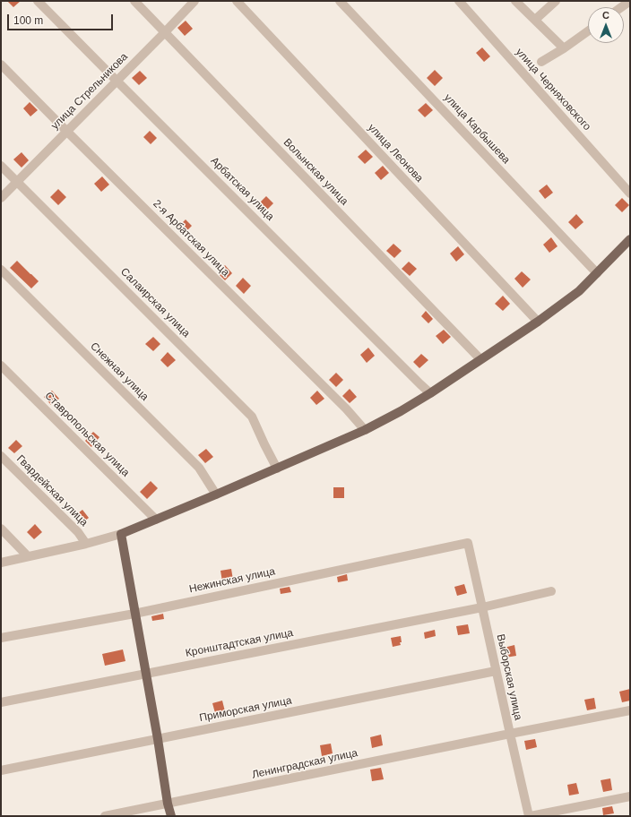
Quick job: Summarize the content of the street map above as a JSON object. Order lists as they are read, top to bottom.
{
  "streets": {
    "street": [
      "улица Черняховского",
      "улица Стрельникова",
      "улица Карбышева",
      "улица Леонова",
      "Волынская улица",
      "Арбатская улица",
      "2-я Арбатская улица",
      "Салаирская улица",
      "Снежная улица",
      "Ставропольская улица",
      "Гвардейская улица",
      "Нежинская улица",
      "Кронштадтская улица",
      "Выборская улица",
      "Приморская улица",
      "Ленинградская улица"
    ]
  },
  "crossings": [
    ["улица Стрельникова", "Волынская улица"],
    ["улица Стрельникова", "Арбатская улица"],
    ["улица Стрельникова", "2-я Арбатская улица"],
    ["улица Стрельникова", "Салаирская улица"],
    ["Нежинская улица", "Выборская улица"],
    ["Кронштадтская улица", "Выборская улица"],
    ["Выборская улица", "Приморская улица"],
    ["Выборская улица", "Ленинградская улица"]
  ],
  "scale_bar": "100 m",
  "north": "top"
}
